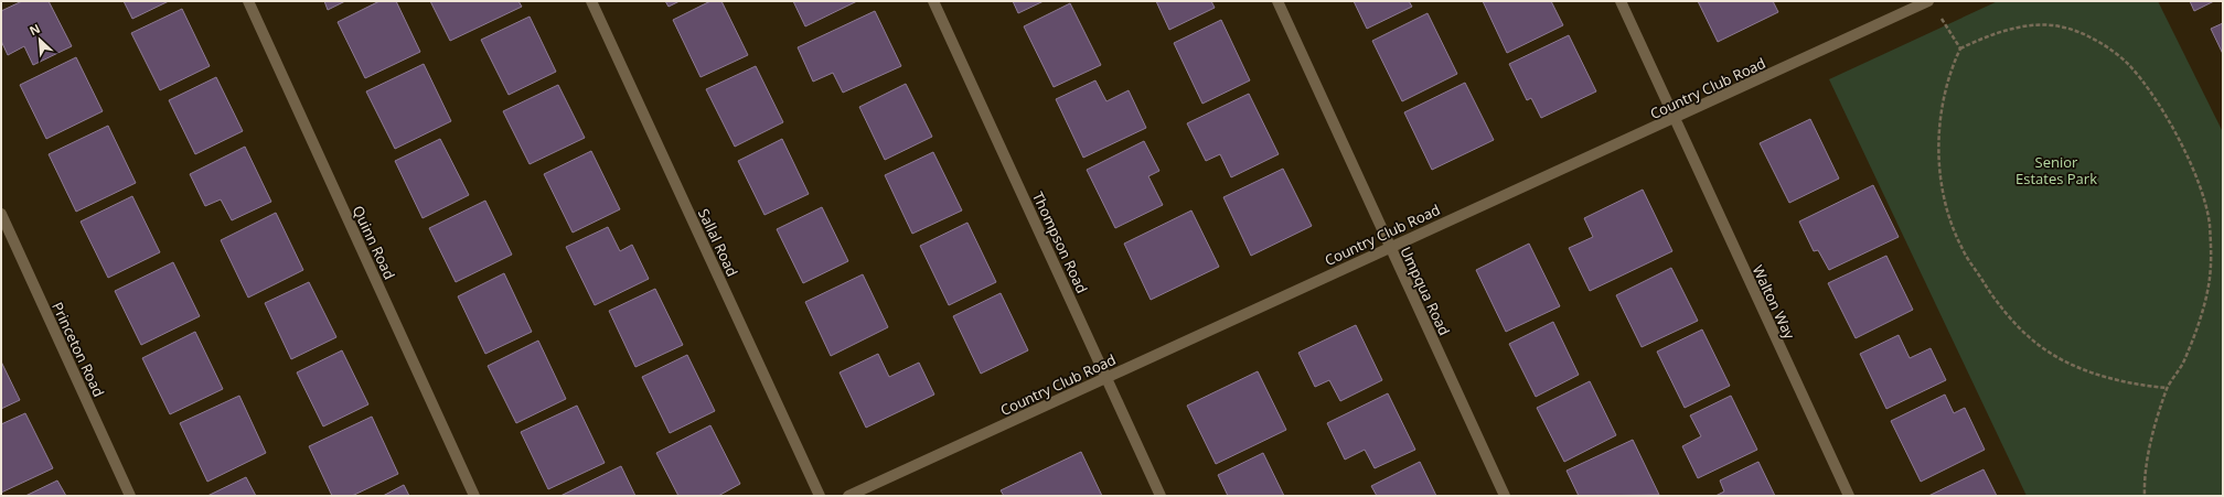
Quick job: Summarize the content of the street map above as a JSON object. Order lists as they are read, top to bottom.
{
  "streets": {
    "street": [
      "Country Club Road",
      "Quinn Road",
      "Sallal Road",
      "Thompson Road",
      "Umpqua Road",
      "Walton Way",
      "Princeton Road"
    ]
  },
  "crossings": [
    ["Country Club Road", "Thompson Road"],
    ["Country Club Road", "Umpqua Road"],
    ["Country Club Road", "Walton Way"]
  ],
  "parks": ["Senior Estates Park"],
  "north": "top left"
}
